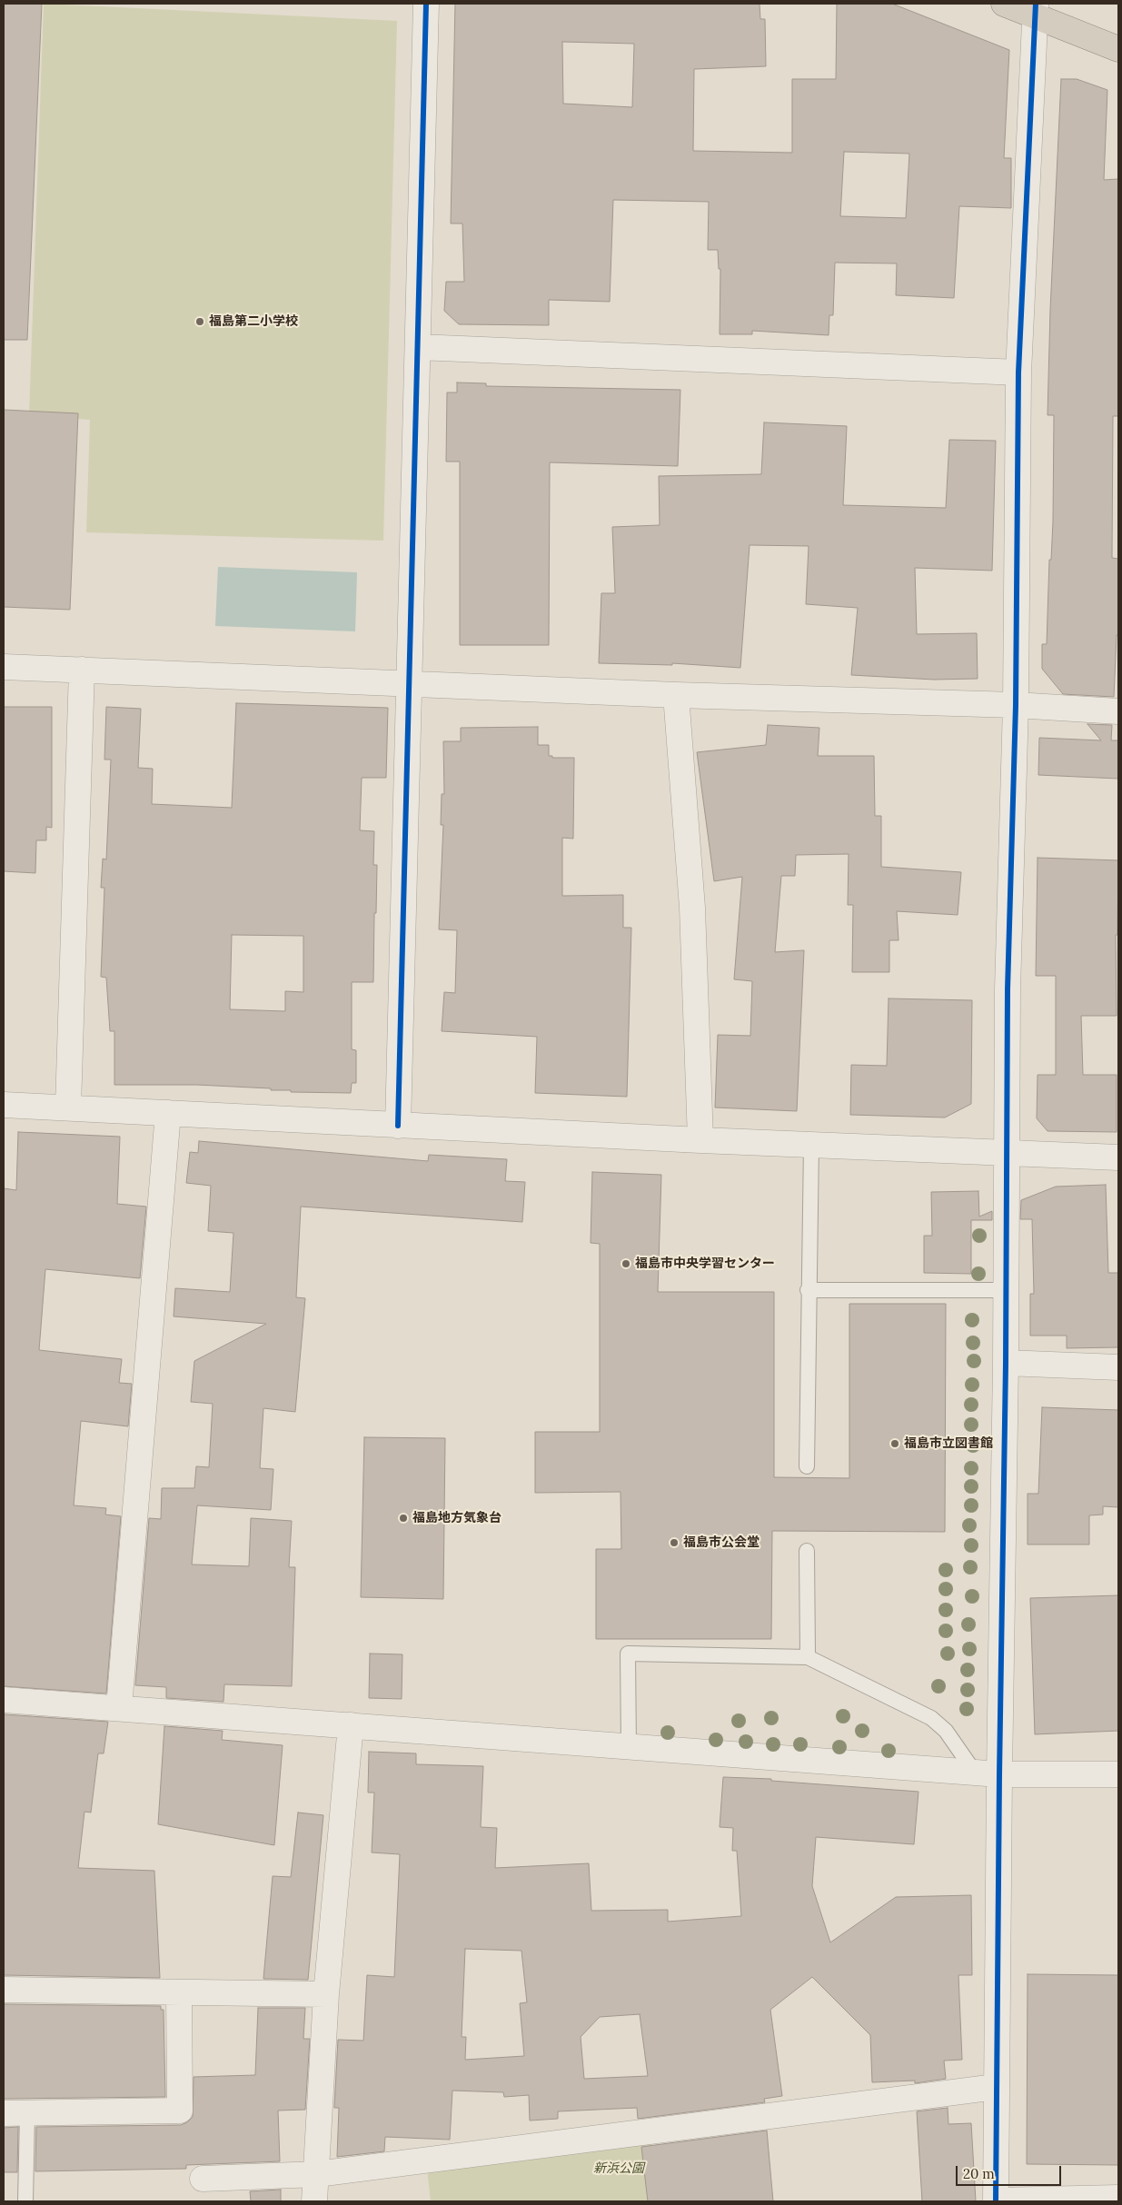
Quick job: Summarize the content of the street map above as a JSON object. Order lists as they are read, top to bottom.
{
  "parks": ["新浜公園"],
  "places": [
    "福島第二小学校",
    "福島市中央学習センター",
    "福島市立図書館",
    "福島地方気象台",
    "福島市公会堂"
  ],
  "scale_bar": "20 m"
}
